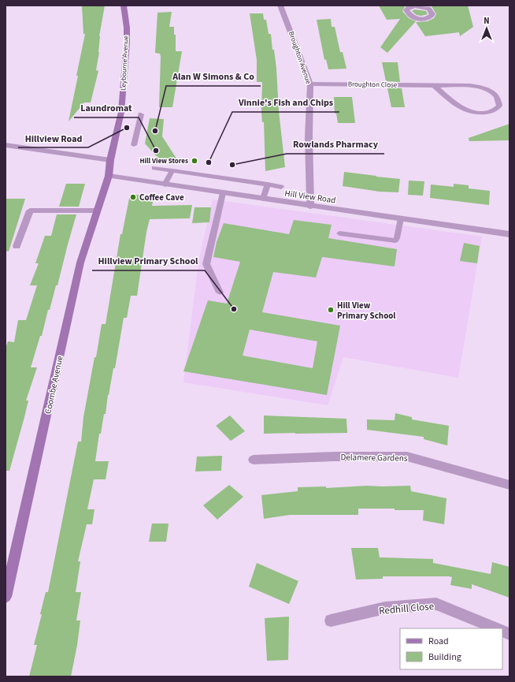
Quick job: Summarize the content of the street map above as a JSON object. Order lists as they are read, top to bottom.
{
  "streets": {
    "street": [
      "Broughton Avenue",
      "Leybourne Avenue",
      "Broughton Close",
      "Hill View Road",
      "Coombe Avenue",
      "Delamere Gardens",
      "Redhill Close"
    ]
  },
  "crossings": [
    ["Broughton Avenue", "Broughton Close"],
    ["Broughton Avenue", "Hill View Road"],
    ["Leybourne Avenue", "Hill View Road"],
    ["Leybourne Avenue", "Coombe Avenue"],
    ["Hill View Road", "Coombe Avenue"]
  ],
  "places": [
    "Hillview Road",
    "Alan W Simons & Co",
    "Laundromat",
    "Hill View Stores",
    "Vinnie's Fish and Chips",
    "Rowlands Pharmacy",
    "Coffee Cave",
    "Hillview Primary School",
    "Hill View Primary School"
  ],
  "legend": ["Road", "Building"],
  "north": "top"
}
